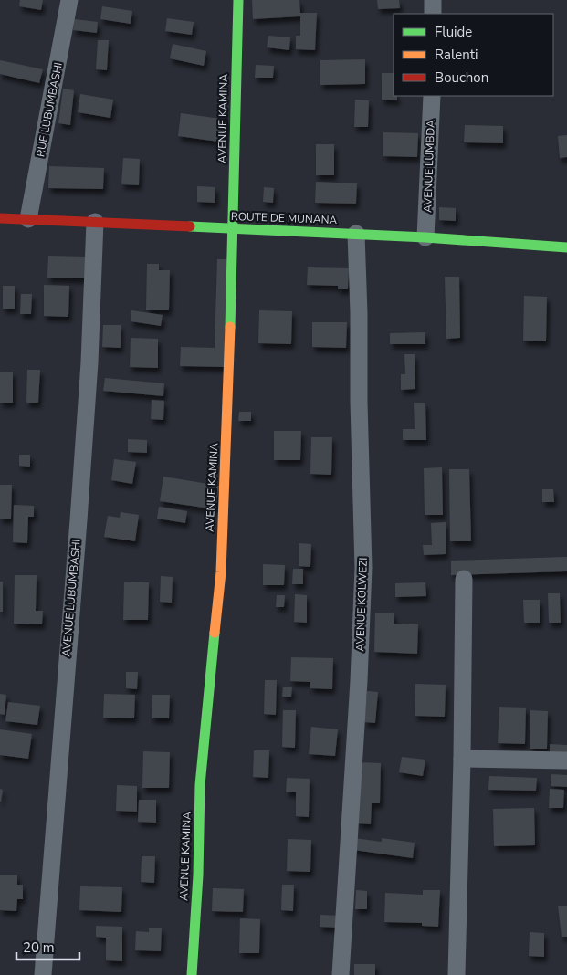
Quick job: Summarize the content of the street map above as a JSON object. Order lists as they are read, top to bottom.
{
  "streets": {
    "street": [
      "RUE LUBUMBASHI",
      "AVENUE KAMINA",
      "AVENUE LUMBDA",
      "ROUTE DE MUNANA",
      "AVENUE LUBUMBASHI",
      "AVENUE KOLWEZI"
    ]
  },
  "crossings": [
    ["RUE LUBUMBASHI", "ROUTE DE MUNANA"],
    ["AVENUE KAMINA", "ROUTE DE MUNANA"],
    ["AVENUE LUMBDA", "ROUTE DE MUNANA"],
    ["ROUTE DE MUNANA", "AVENUE LUBUMBASHI"],
    ["ROUTE DE MUNANA", "AVENUE KOLWEZI"]
  ],
  "legend": ["Fluide", "Ralenti", "Bouchon"],
  "scale_bar": "20 m"
}
